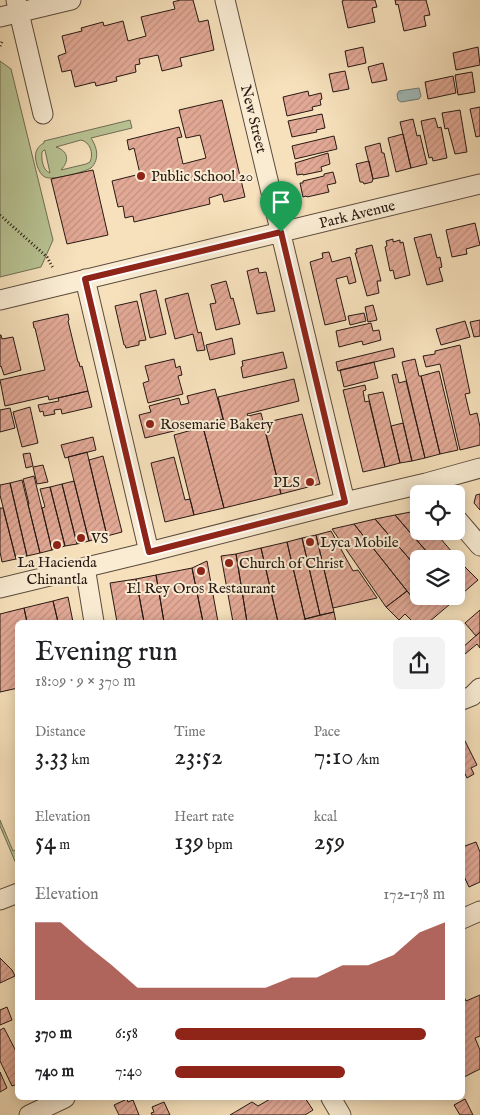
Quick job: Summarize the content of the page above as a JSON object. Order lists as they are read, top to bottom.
{
  "streets": {
    "street": ["New Street", "Park Avenue"]
  },
  "crossings": [
    ["New Street", "Park Avenue"]
  ],
  "places": [
    "Public School 20",
    "Rosemarie Bakery",
    "PLS",
    "VS",
    "Lyca Mobile",
    "La Hacienda Chinantla",
    "Church of Christ",
    "El Rey Oros Restaurant"
  ],
  "page": {
    "heading": ["Evening run", "18:09 · 9 × 370 m"],
    "stats": [
      ["Distance", "3.33 km"],
      ["Time", "23:52"],
      ["Pace", "7:10 /km"],
      ["Elevation", "54 m"],
      ["Heart rate", "139 bpm"],
      ["kcal", "259"]
    ],
    "chart": ["Elevation", "172–178 m"],
    "list": [
      {
        "name": "370 m",
        "note": "6:58"
      },
      {
        "name": "740 m",
        "note": "7:40"
      }
    ]
  }
}
